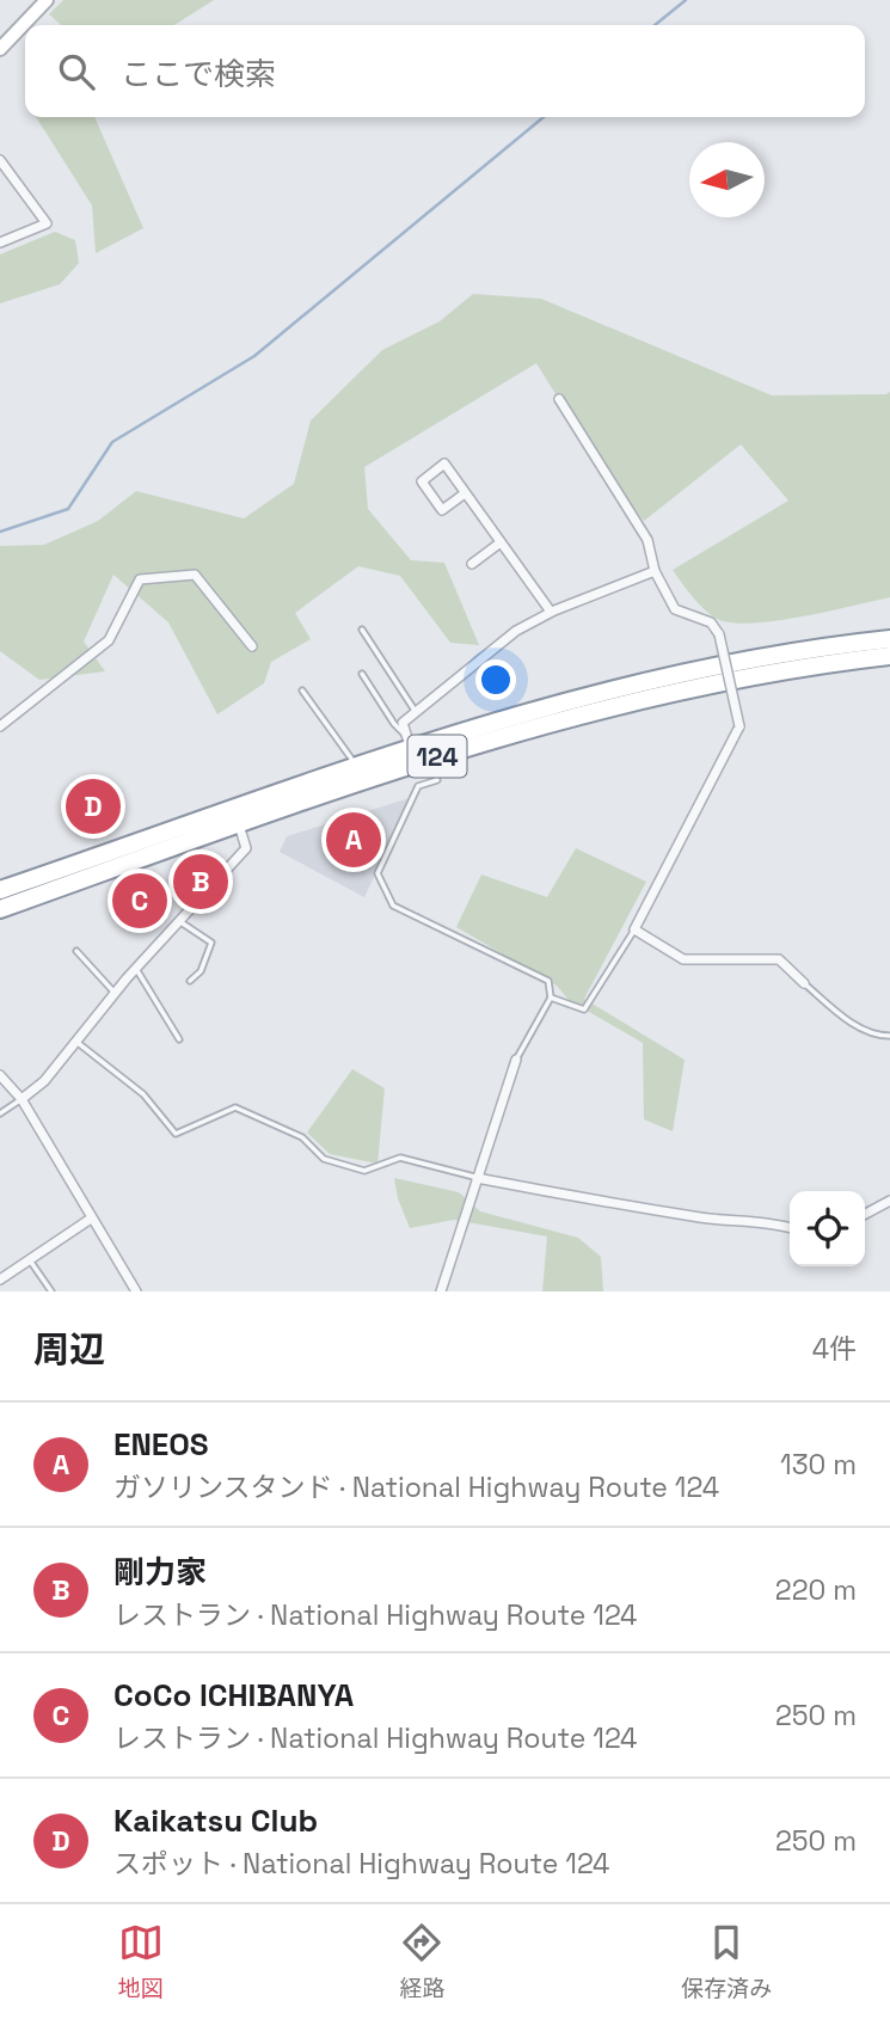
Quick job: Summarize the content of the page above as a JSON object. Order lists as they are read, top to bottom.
{
  "streets": {
    "highway": ["124"]
  },
  "north": "left",
  "page": {
    "search": "ここで検索",
    "pins": [
      "D",
      "A",
      "B",
      "C"
    ],
    "heading": ["周辺", "4件"],
    "list": [
      {
        "mark": "A",
        "name": "ENEOS",
        "note": "ガソリンスタンド · National Highway Route 124",
        "value": "130 m"
      },
      {
        "mark": "B",
        "name": "剛力家",
        "note": "レストラン · National Highway Route 124",
        "value": "220 m"
      },
      {
        "mark": "C",
        "name": "CoCo ICHIBANYA",
        "note": "レストラン · National Highway Route 124",
        "value": "250 m"
      },
      {
        "mark": "D",
        "name": "Kaikatsu Club",
        "note": "スポット · National Highway Route 124",
        "value": "250 m"
      }
    ],
    "nav": ["地図", "経路", "保存済み"]
  }
}
